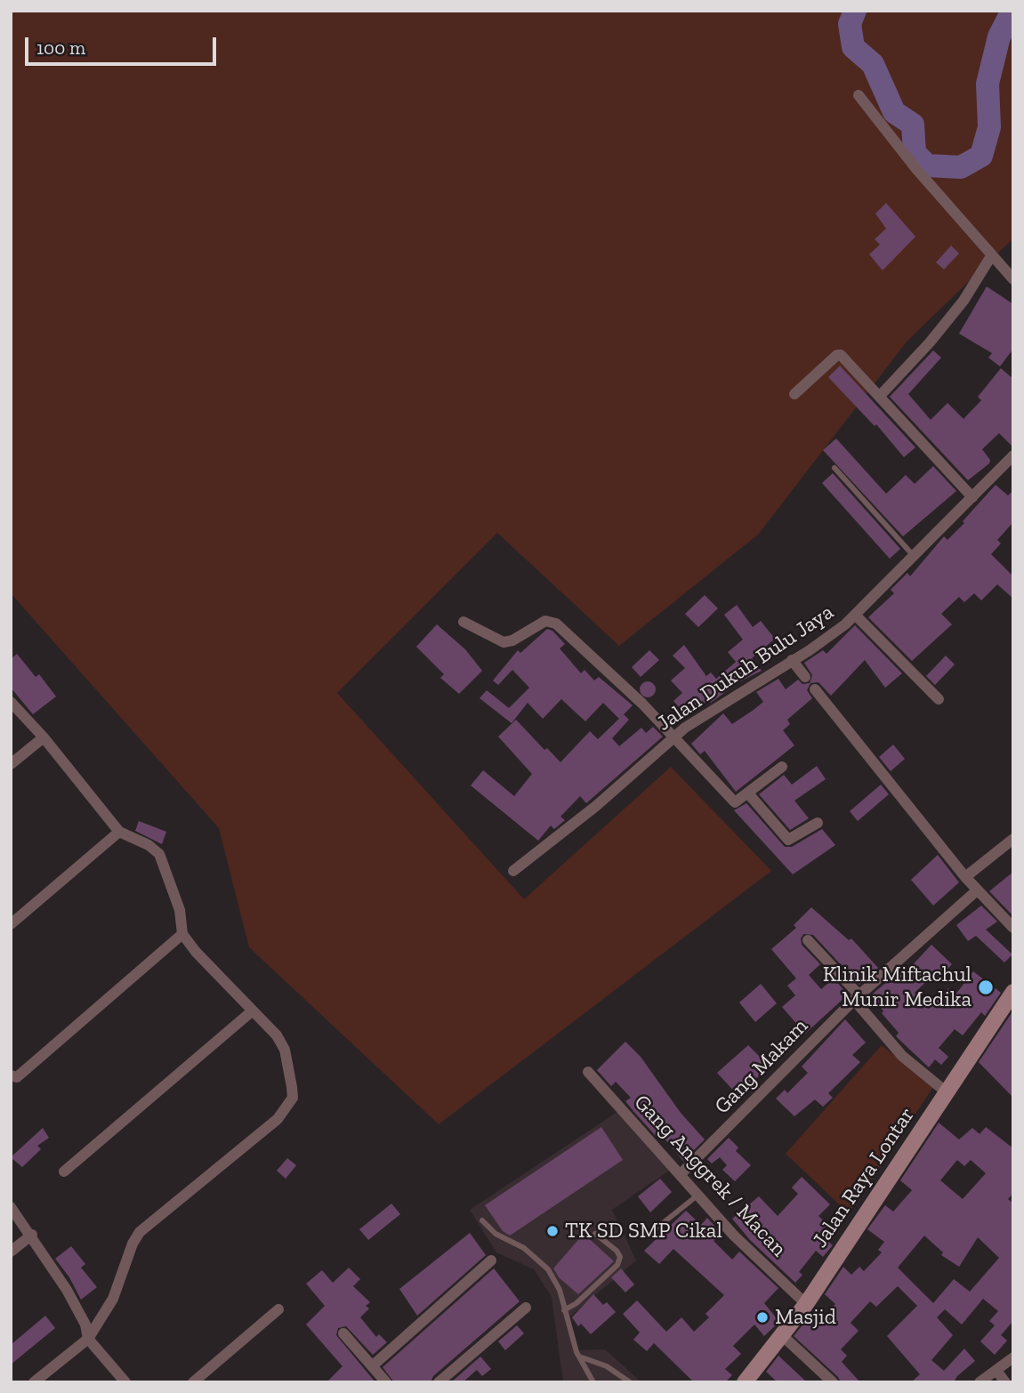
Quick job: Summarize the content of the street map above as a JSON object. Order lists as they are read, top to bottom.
{
  "streets": {
    "street": [
      "Jalan Dukuh Bulu Jaya",
      "Gang Makam",
      "Gang Anggrek / Macan",
      "Jalan Raya Lontar"
    ]
  },
  "crossings": [
    ["Gang Makam", "Gang Anggrek / Macan"],
    ["Gang Anggrek / Macan", "Jalan Raya Lontar"]
  ],
  "places": ["Klinik Miftachul Munir Medika", "TK SD SMP Cikal", "Masjid"],
  "scale_bar": "100 m"
}
